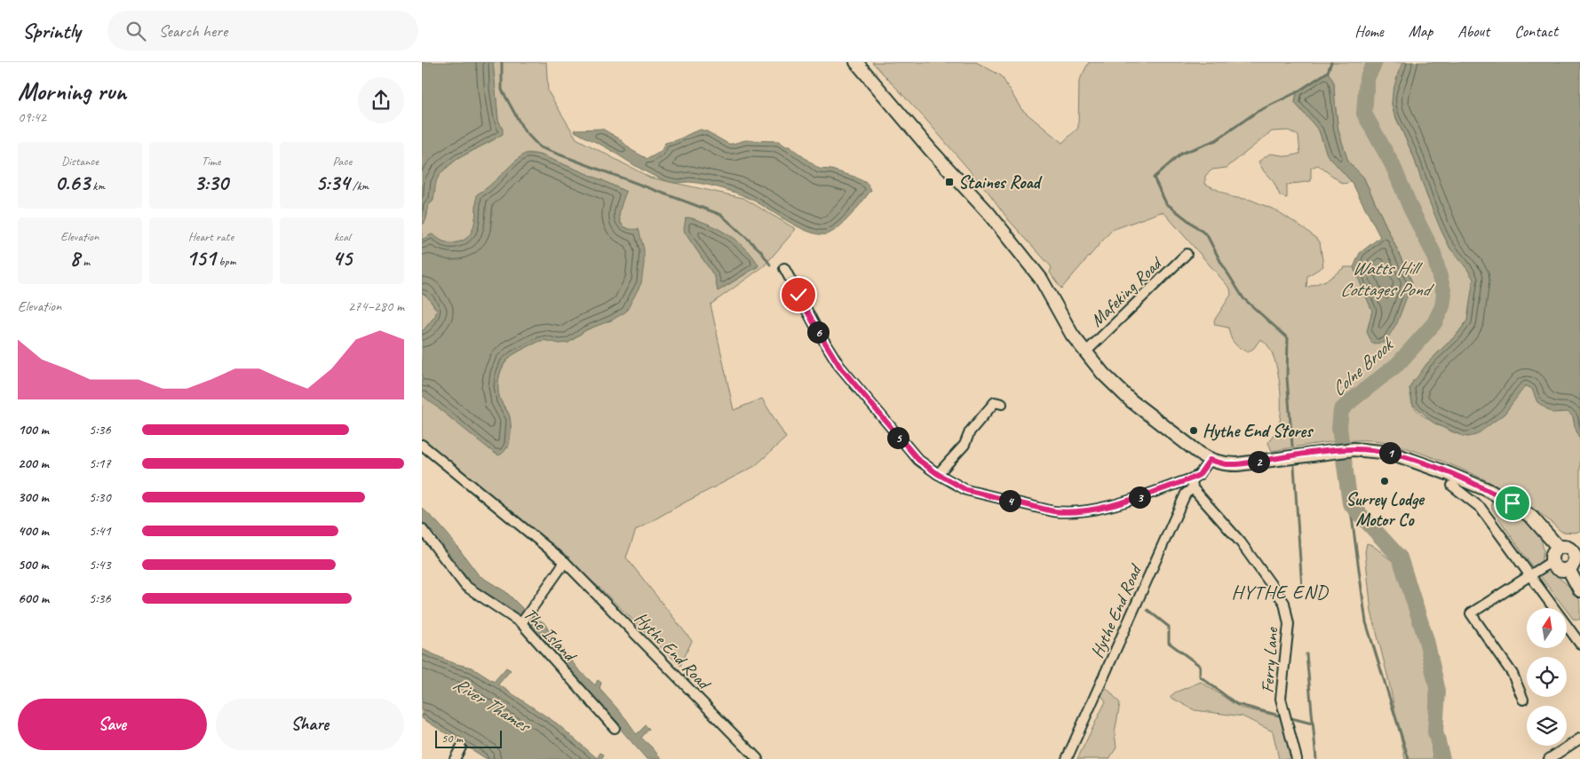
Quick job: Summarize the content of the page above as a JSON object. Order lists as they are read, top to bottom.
{
  "streets": {
    "street": [
      "Mafeking Road",
      "Hythe End Road",
      "The Island",
      "Ferry Lane"
    ]
  },
  "crossings": [
    ["Hythe End Road", "Ferry Lane"]
  ],
  "districts": ["HYTHE END"],
  "water": ["Watts Hill Cottages Pond", "Colne Brook", "River Thames"],
  "places": {
    "transit": ["Staines Road"],
    "other": ["Hythe End Stores", "Surrey Lodge Motor Co"]
  },
  "scale_bar": "50 m",
  "north": "top",
  "page": {
    "header": "Sprintly",
    "search": "Search here",
    "nav": [
      "Home",
      "Map",
      "About",
      "Contact"
    ],
    "heading": ["Morning run", "09:42"],
    "stats": [
      ["Distance", "0.63 km"],
      ["Time", "3:30"],
      ["Pace", "5:34 /km"],
      ["Elevation", "8 m"],
      ["Heart rate", "151 bpm"],
      ["kcal", "45"]
    ],
    "chart": ["Elevation", "274–280 m"],
    "pins": [
      "6",
      "5",
      "1",
      "2",
      "3",
      "4"
    ],
    "list": [
      {
        "name": "100 m",
        "note": "5:36"
      },
      {
        "name": "200 m",
        "note": "5:17"
      },
      {
        "name": "300 m",
        "note": "5:30"
      },
      {
        "name": "400 m",
        "note": "5:41"
      },
      {
        "name": "500 m",
        "note": "5:43"
      },
      {
        "name": "600 m",
        "note": "5:36"
      }
    ],
    "buttons": ["Save", "Share"],
    "scale": "50 m"
  }
}
